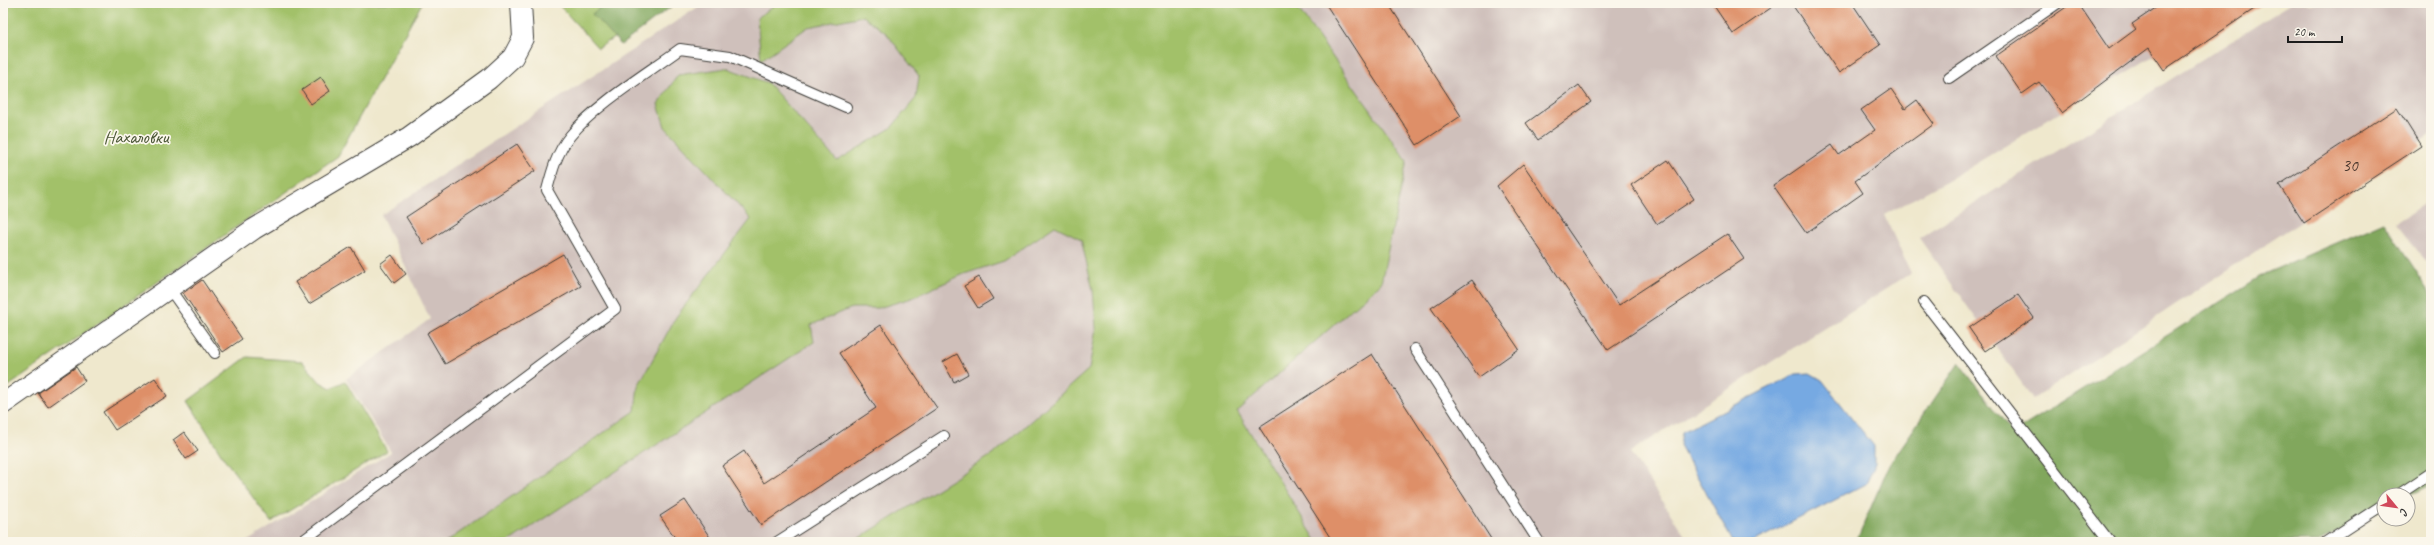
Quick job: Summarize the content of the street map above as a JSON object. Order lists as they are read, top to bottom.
{
  "parks": ["Нахаловки"],
  "house_numbers": ["30"],
  "scale_bar": "20 m",
  "north": "bottom right"
}
